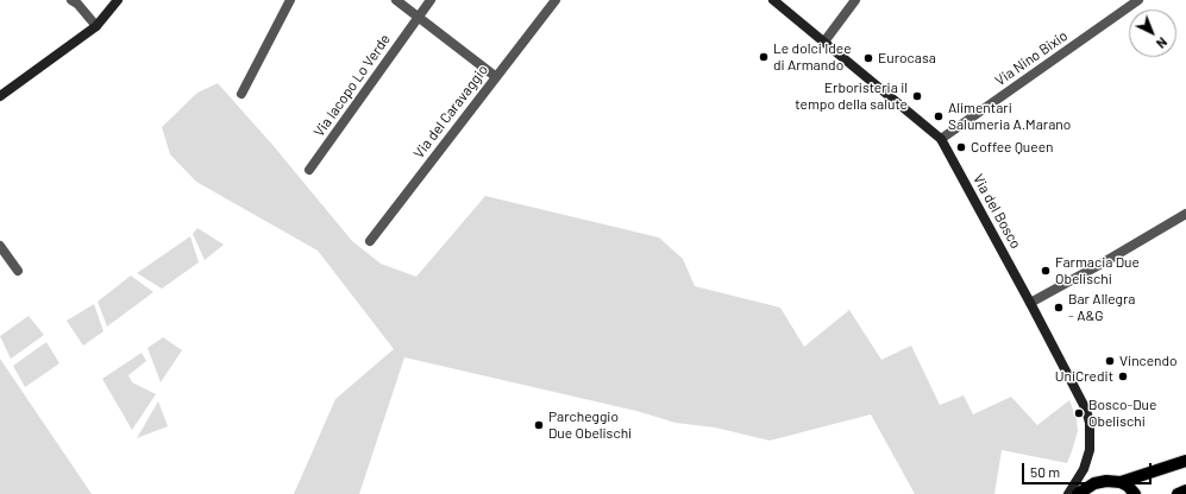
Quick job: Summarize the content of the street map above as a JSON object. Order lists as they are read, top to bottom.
{
  "streets": {
    "main road": ["Via del Bosco"],
    "street": ["Via Nino Bixio", "Via Iacopo Lo Verde", "Via del Caravaggio"]
  },
  "crossings": [
    ["Via Nino Bixio", "Via del Bosco"]
  ],
  "places": [
    "Le dolci Idee di Armando",
    "Eurocasa",
    "Erboristeria il tempo della salute",
    "Alimentari Salumeria A.Marano",
    "Coffee Queen",
    "Farmacia Due Obelischi",
    "Bar Allegra - A&G",
    "Vincendo",
    "UniCredit",
    "Bosco-Due Obelischi",
    "Parcheggio Due Obelischi"
  ],
  "scale_bar": "50 m",
  "north": "bottom right"
}
